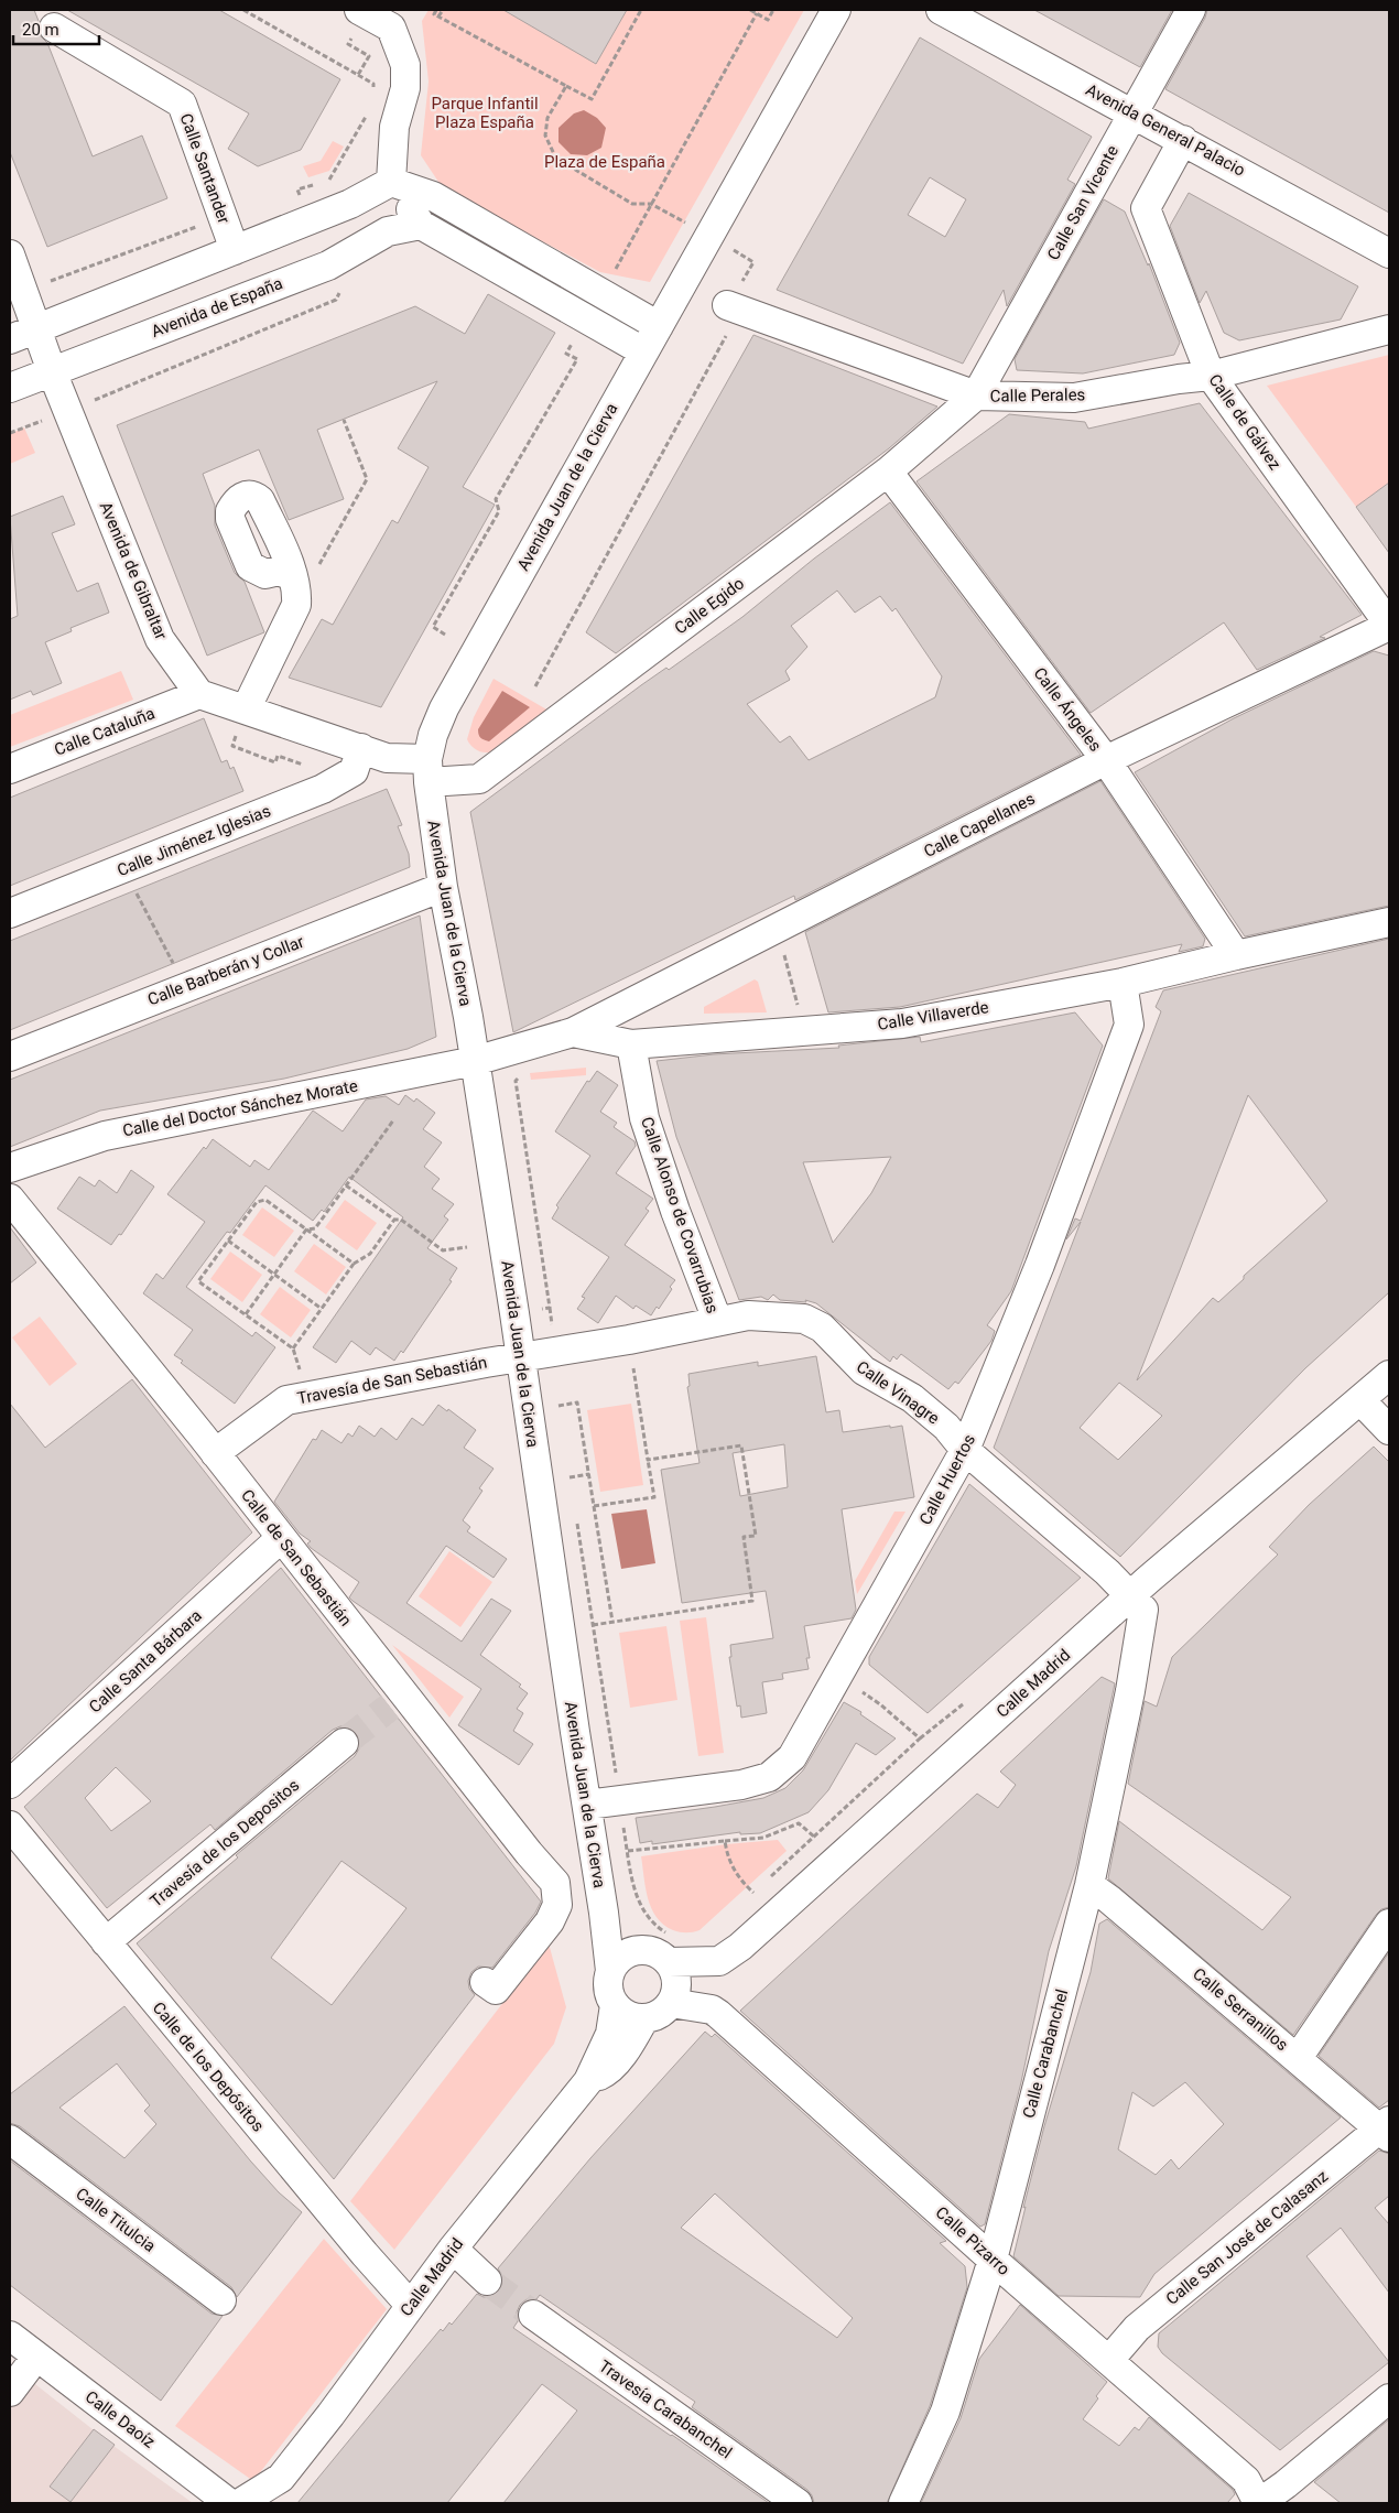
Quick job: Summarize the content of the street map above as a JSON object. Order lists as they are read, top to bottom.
{
  "streets": {
    "street": [
      "Avenida General Palacio",
      "Calle Santander",
      "Calle San Vicente",
      "Avenida de España",
      "Calle Perales",
      "Calle de Gálvez",
      "Avenida Juan de la Cierva",
      "Avenida de Gibraltar",
      "Calle Egido",
      "Calle Ángeles",
      "Calle Cataluña",
      "Calle Capellanes",
      "Calle Jiménez Iglesias",
      "Calle Barberán y Collar",
      "Calle Villaverde",
      "Calle del Doctor Sánchez Morate",
      "Calle Alonso de Covarrubias",
      "Travesía de San Sebastián",
      "Calle Vinagre",
      "Calle Huertos",
      "Calle de San Sebastián",
      "Calle Santa Bárbara",
      "Calle Madrid",
      "Travesía de los Depositos",
      "Calle Serranillos",
      "Calle Carabanchel",
      "Calle de los Depósitos",
      "Calle Titulcia",
      "Calle San José de Calasanz",
      "Calle Pizarro",
      "Travesía Carabanchel",
      "Calle Daoíz"
    ]
  },
  "crossings": [
    ["Avenida General Palacio", "Calle San Vicente"],
    ["Avenida General Palacio", "Calle de Gálvez"],
    ["Calle San Vicente", "Calle Perales"],
    ["Calle San Vicente", "Calle Egido"],
    ["Avenida de España", "Avenida de Gibraltar"],
    ["Calle Perales", "Calle de Gálvez"],
    ["Calle Perales", "Calle Egido"],
    ["Calle de Gálvez", "Calle Capellanes"],
    ["Avenida Juan de la Cierva", "Calle Egido"],
    ["Avenida Juan de la Cierva", "Calle Barberán y Collar"],
    ["Avenida Juan de la Cierva", "Calle Villaverde"],
    ["Avenida Juan de la Cierva", "Calle del Doctor Sánchez Morate"],
    ["Avenida Juan de la Cierva", "Travesía de San Sebastián"],
    ["Avenida Juan de la Cierva", "Calle Vinagre"],
    ["Avenida Juan de la Cierva", "Calle Huertos"],
    ["Avenida Juan de la Cierva", "Calle Madrid"],
    ["Avenida Juan de la Cierva", "Calle Pizarro"],
    ["Avenida de Gibraltar", "Calle Cataluña"],
    ["Calle Egido", "Calle Ángeles"],
    ["Calle Ángeles", "Calle Capellanes"],
    ["Calle Ángeles", "Calle Villaverde"],
    ["Calle Capellanes", "Calle Villaverde"],
    ["Calle Villaverde", "Calle del Doctor Sánchez Morate"],
    ["Calle Villaverde", "Calle Alonso de Covarrubias"],
    ["Calle Villaverde", "Calle Huertos"],
    ["Calle Alonso de Covarrubias", "Calle Vinagre"],
    ["Travesía de San Sebastián", "Calle Vinagre"],
    ["Travesía de San Sebastián", "Calle de San Sebastián"],
    ["Calle Vinagre", "Calle Huertos"],
    ["Calle Vinagre", "Calle Madrid"],
    ["Calle Vinagre", "Calle Carabanchel"],
    ["Calle de San Sebastián", "Calle Santa Bárbara"],
    ["Calle Madrid", "Calle Carabanchel"],
    ["Calle Madrid", "Calle de los Depósitos"],
    ["Calle Madrid", "Calle Pizarro"],
    ["Travesía de los Depositos", "Calle de los Depósitos"],
    ["Calle Serranillos", "Calle Carabanchel"],
    ["Calle Serranillos", "Calle San José de Calasanz"],
    ["Calle Carabanchel", "Calle Pizarro"],
    ["Calle San José de Calasanz", "Calle Pizarro"]
  ],
  "parks": ["Parque Infantil Plaza España", "Plaza de España"],
  "scale_bar": "20 m"
}
